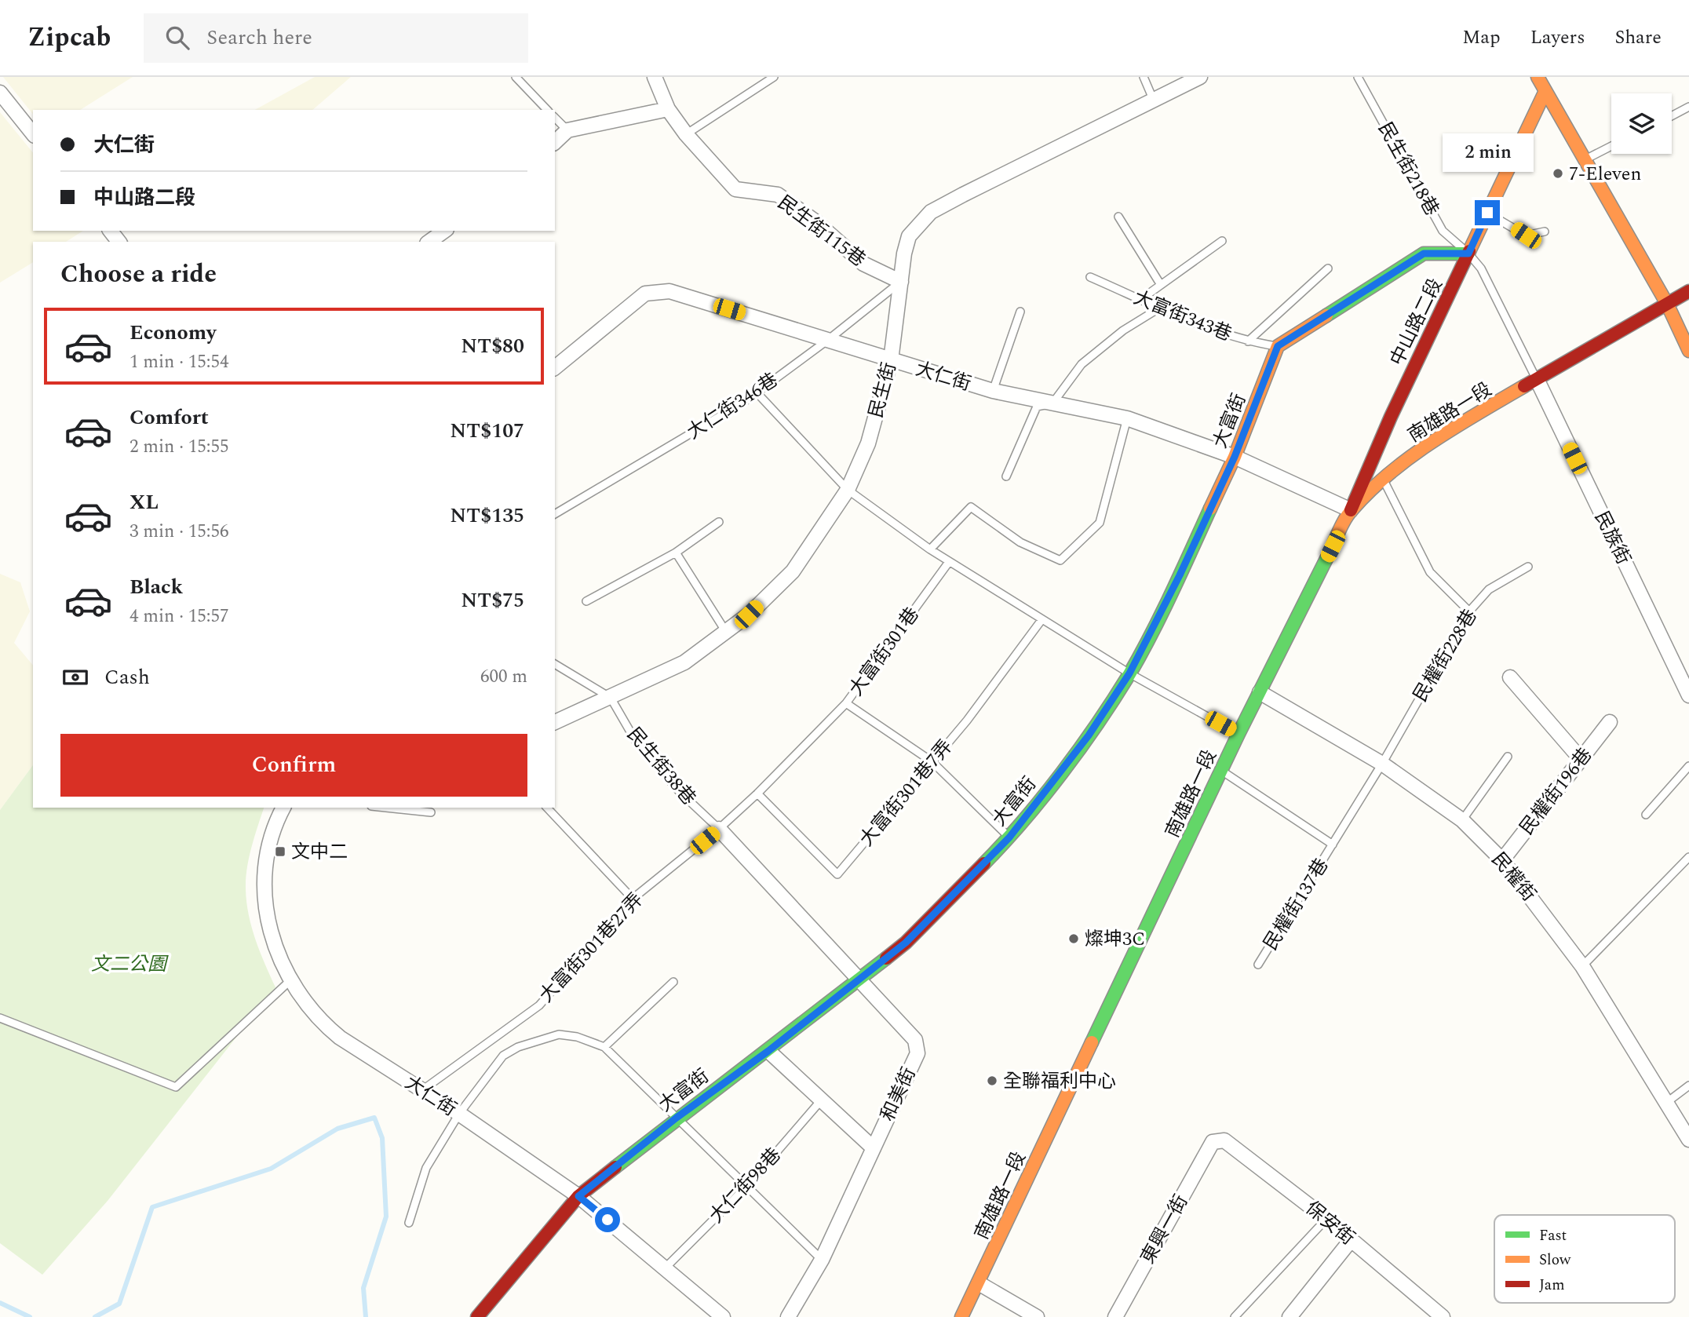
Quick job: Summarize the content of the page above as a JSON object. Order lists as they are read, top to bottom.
{
  "streets": {
    "street": [
      "民生街115巷",
      "中山路二段",
      "大仁街",
      "民生街",
      "南雄路一段",
      "大富街",
      "民族街",
      "民權街196巷",
      "民權街",
      "和美街",
      "保安街",
      "東興一街"
    ],
    "lane": [
      "民生街218巷",
      "大富街343巷",
      "大仁街346巷",
      "大富街301巷",
      "民權街228巷",
      "民生街38巷",
      "大富街301巷7弄",
      "民權街137巷",
      "大富街301巷27弄",
      "大仁街98巷"
    ]
  },
  "crossings": [
    ["民生街218巷", "中山路二段"],
    ["民生街218巷", "南雄路一段"],
    ["民生街218巷", "民族街"],
    ["民生街115巷", "民生街"],
    ["民生街115巷", "大仁街346巷"],
    ["大富街343巷", "大富街"],
    ["中山路二段", "大仁街"],
    ["中山路二段", "南雄路一段"],
    ["大仁街", "民生街"],
    ["大仁街", "大仁街346巷"],
    ["大仁街", "南雄路一段"],
    ["大仁街", "大富街"],
    ["大仁街", "大富街301巷27弄"],
    ["大仁街", "大仁街98巷"],
    ["民生街", "大仁街346巷"],
    ["民生街", "民生街38巷"],
    ["南雄路一段", "民族街"],
    ["南雄路一段", "民權街"],
    ["南雄路一段", "民權街137巷"],
    ["大富街", "大富街301巷"],
    ["大富街", "和美街"],
    ["大富街301巷", "大富街301巷7弄"],
    ["大富街301巷", "大富街301巷27弄"],
    ["民權街228巷", "民權街"],
    ["民權街228巷", "民權街137巷"],
    ["民生街38巷", "大富街301巷27弄"],
    ["民生街38巷", "和美街"],
    ["民權街196巷", "民權街"],
    ["大富街301巷7弄", "大富街301巷27弄"],
    ["民權街", "民權街137巷"],
    ["大富街301巷27弄", "和美街"],
    ["保安街", "東興一街"]
  ],
  "parks": ["文二公園"],
  "places": {
    "other": ["7-Eleven", "燦坤3C", "全聯福利中心"],
    "transit": ["文中二"]
  },
  "legend": ["Fast", "Slow", "Jam"],
  "page": {
    "header": "Zipcab",
    "search": "Search here",
    "nav": ["Map", "Layers", "Share"],
    "banner": ["大仁街", "中山路二段"],
    "bubble": "2 min",
    "heading": "Choose a ride",
    "list": [
      {
        "name": "Economy",
        "note": "1 min · 15:54",
        "value": "NT$80"
      },
      {
        "name": "Comfort",
        "note": "2 min · 15:55",
        "value": "NT$107"
      },
      {
        "name": "XL",
        "note": "3 min · 15:56",
        "value": "NT$135"
      },
      {
        "name": "Black",
        "note": "4 min · 15:57",
        "value": "NT$75"
      }
    ],
    "pay": ["Cash", "600 m"],
    "buttons": "Confirm"
  }
}
